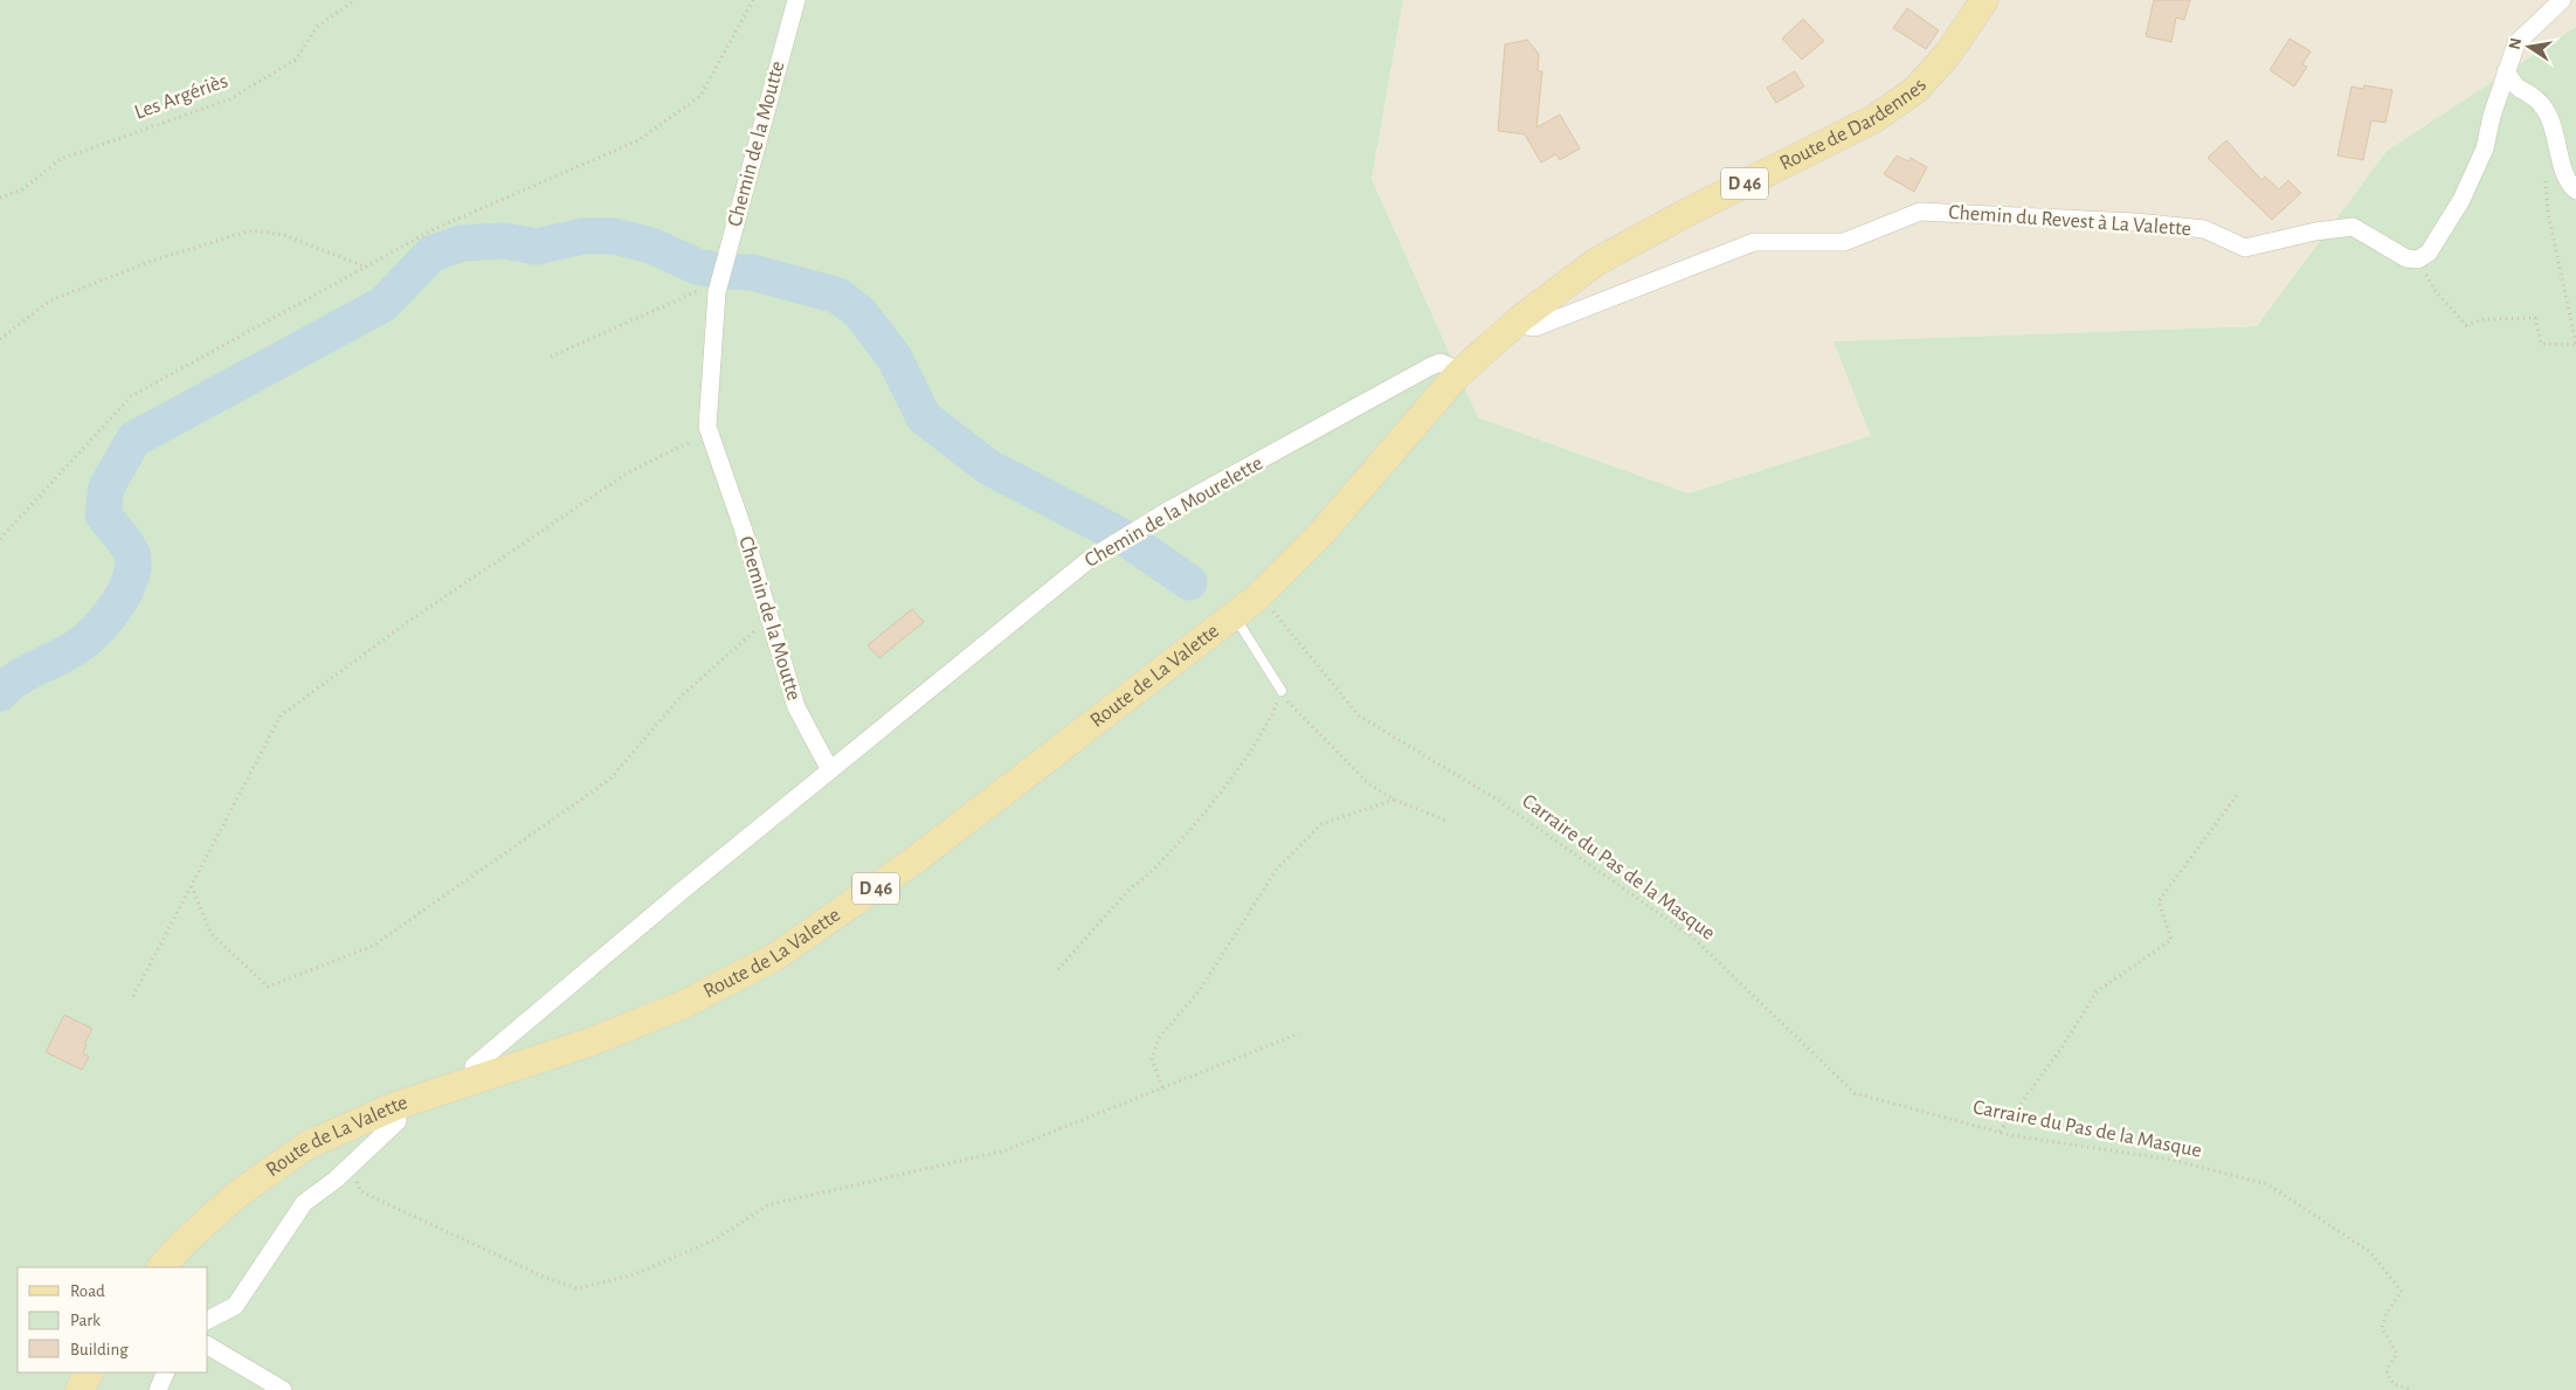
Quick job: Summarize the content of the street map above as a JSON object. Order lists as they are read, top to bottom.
{
  "streets": {
    "main road": ["Route de Dardennes", "D 46", "Route de La Valette"],
    "street": ["Chemin de la Moutte", "Chemin du Revest à La Valette", "Chemin de la Mourelette"],
    "path": ["Les Argériès", "Carraire du Pas de la Masque"]
  },
  "crossings": [
    ["Route de Dardennes", "Chemin du Revest à La Valette"],
    ["Route de Dardennes", "Route de La Valette"],
    ["Chemin de la Moutte", "Chemin de la Mourelette"],
    ["Chemin de la Mourelette", "Route de La Valette"],
    ["Route de La Valette", "Carraire du Pas de la Masque"]
  ],
  "legend": ["Road", "Park", "Building"],
  "north": "left"
}
